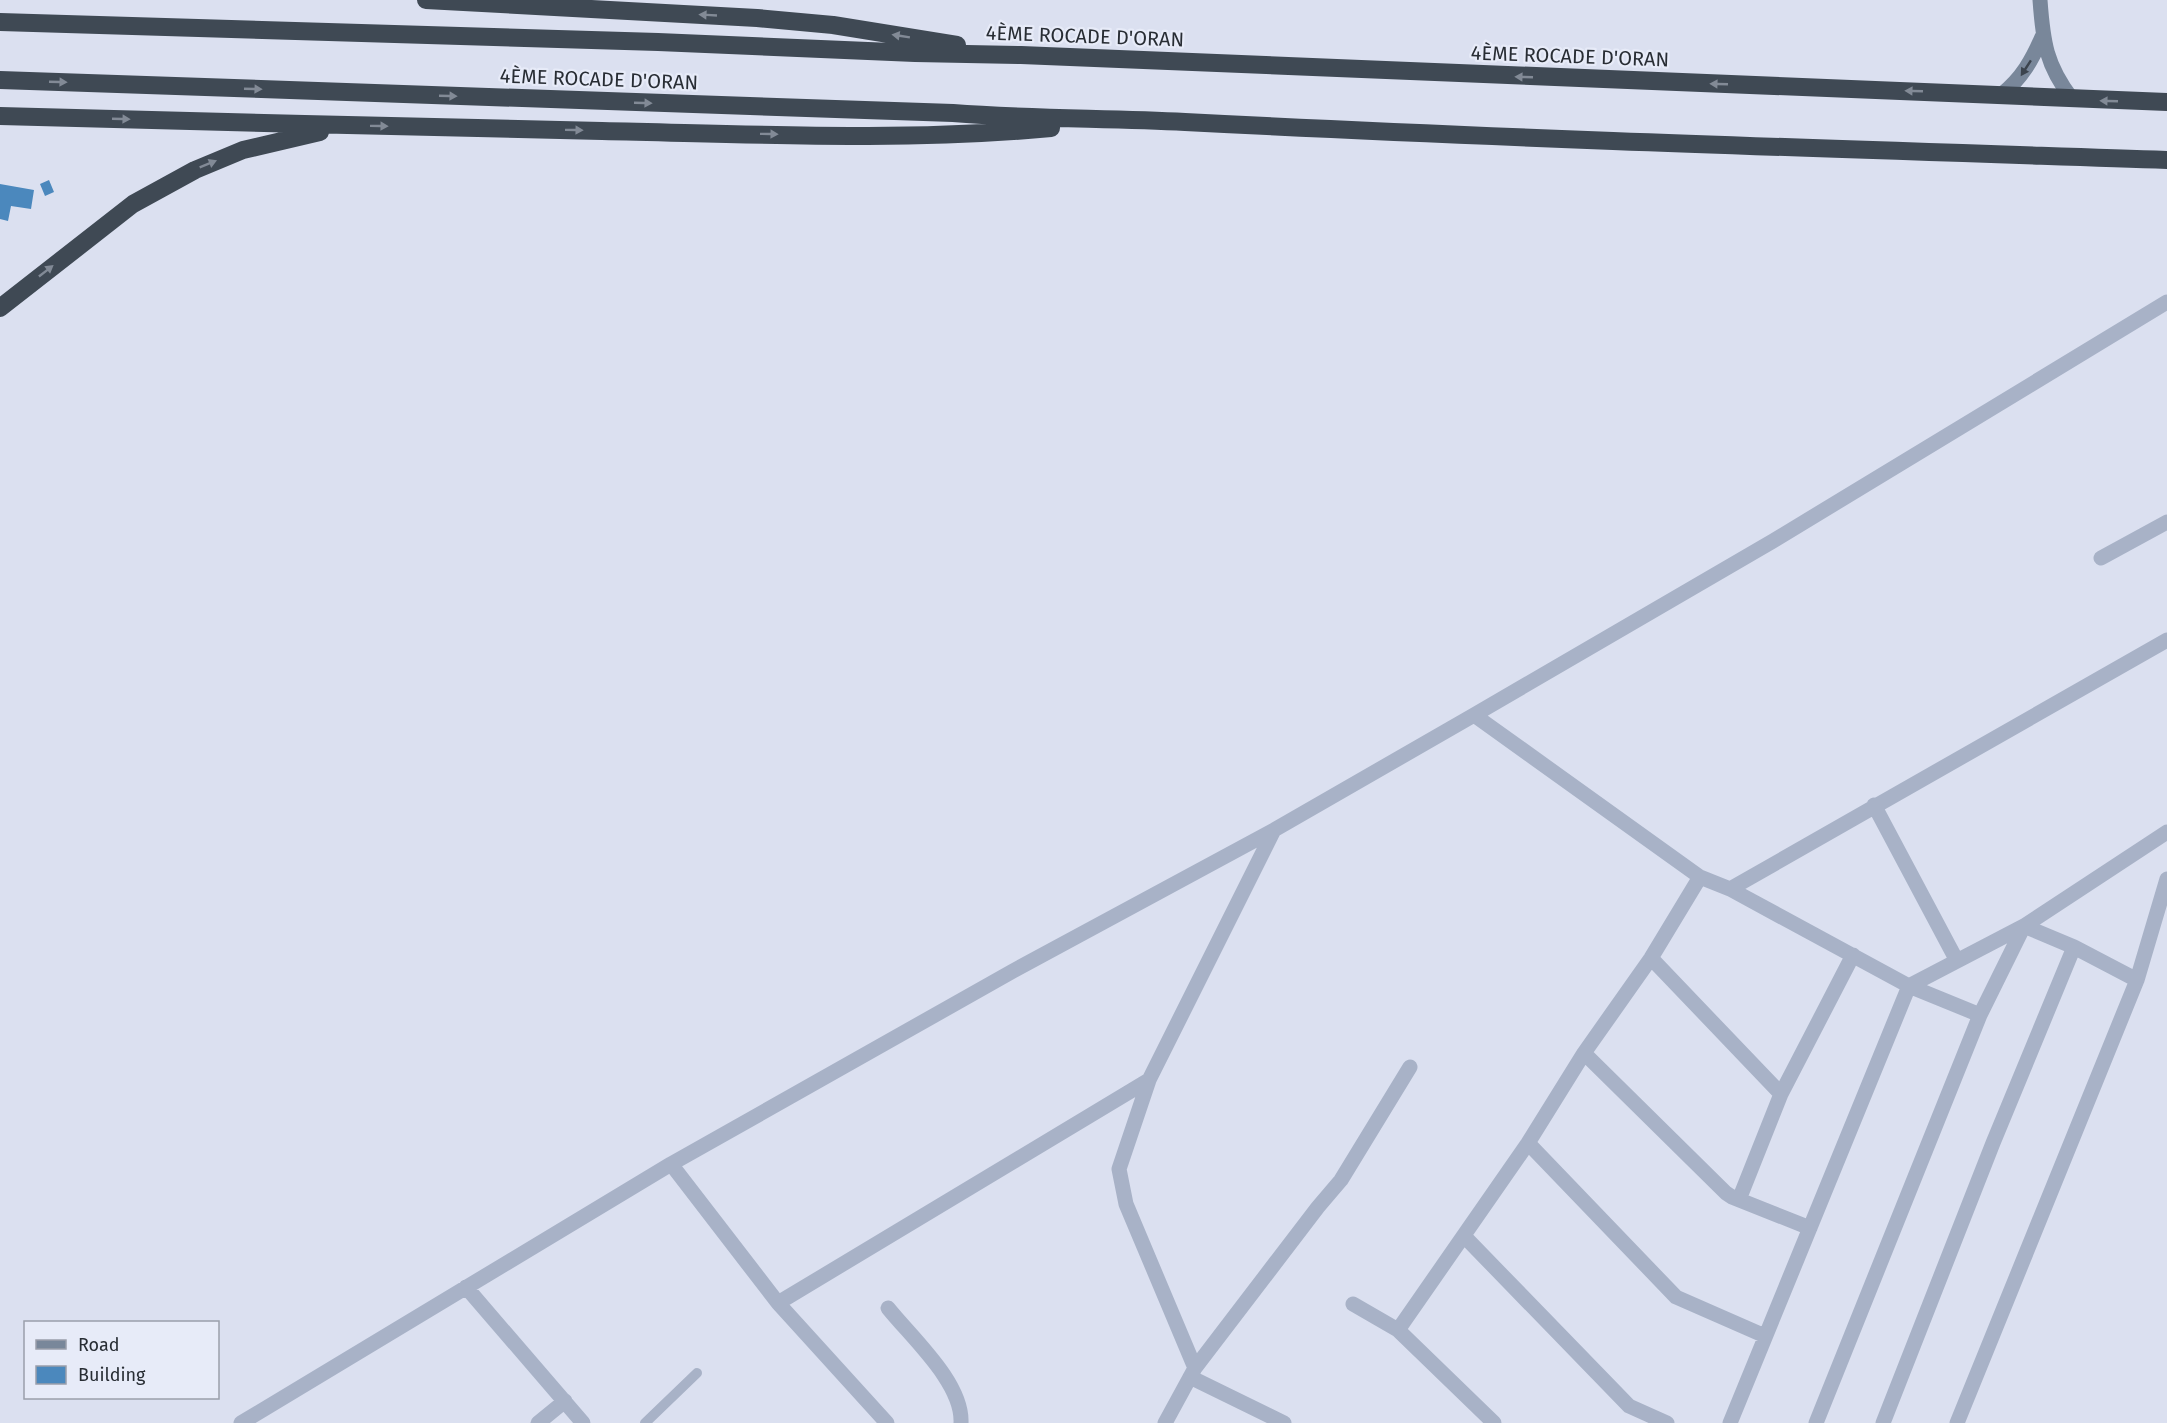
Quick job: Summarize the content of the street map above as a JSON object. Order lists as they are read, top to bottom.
{
  "streets": {
    "highway": ["4ÈME ROCADE D'ORAN"]
  },
  "legend": ["Road", "Building"]
}
